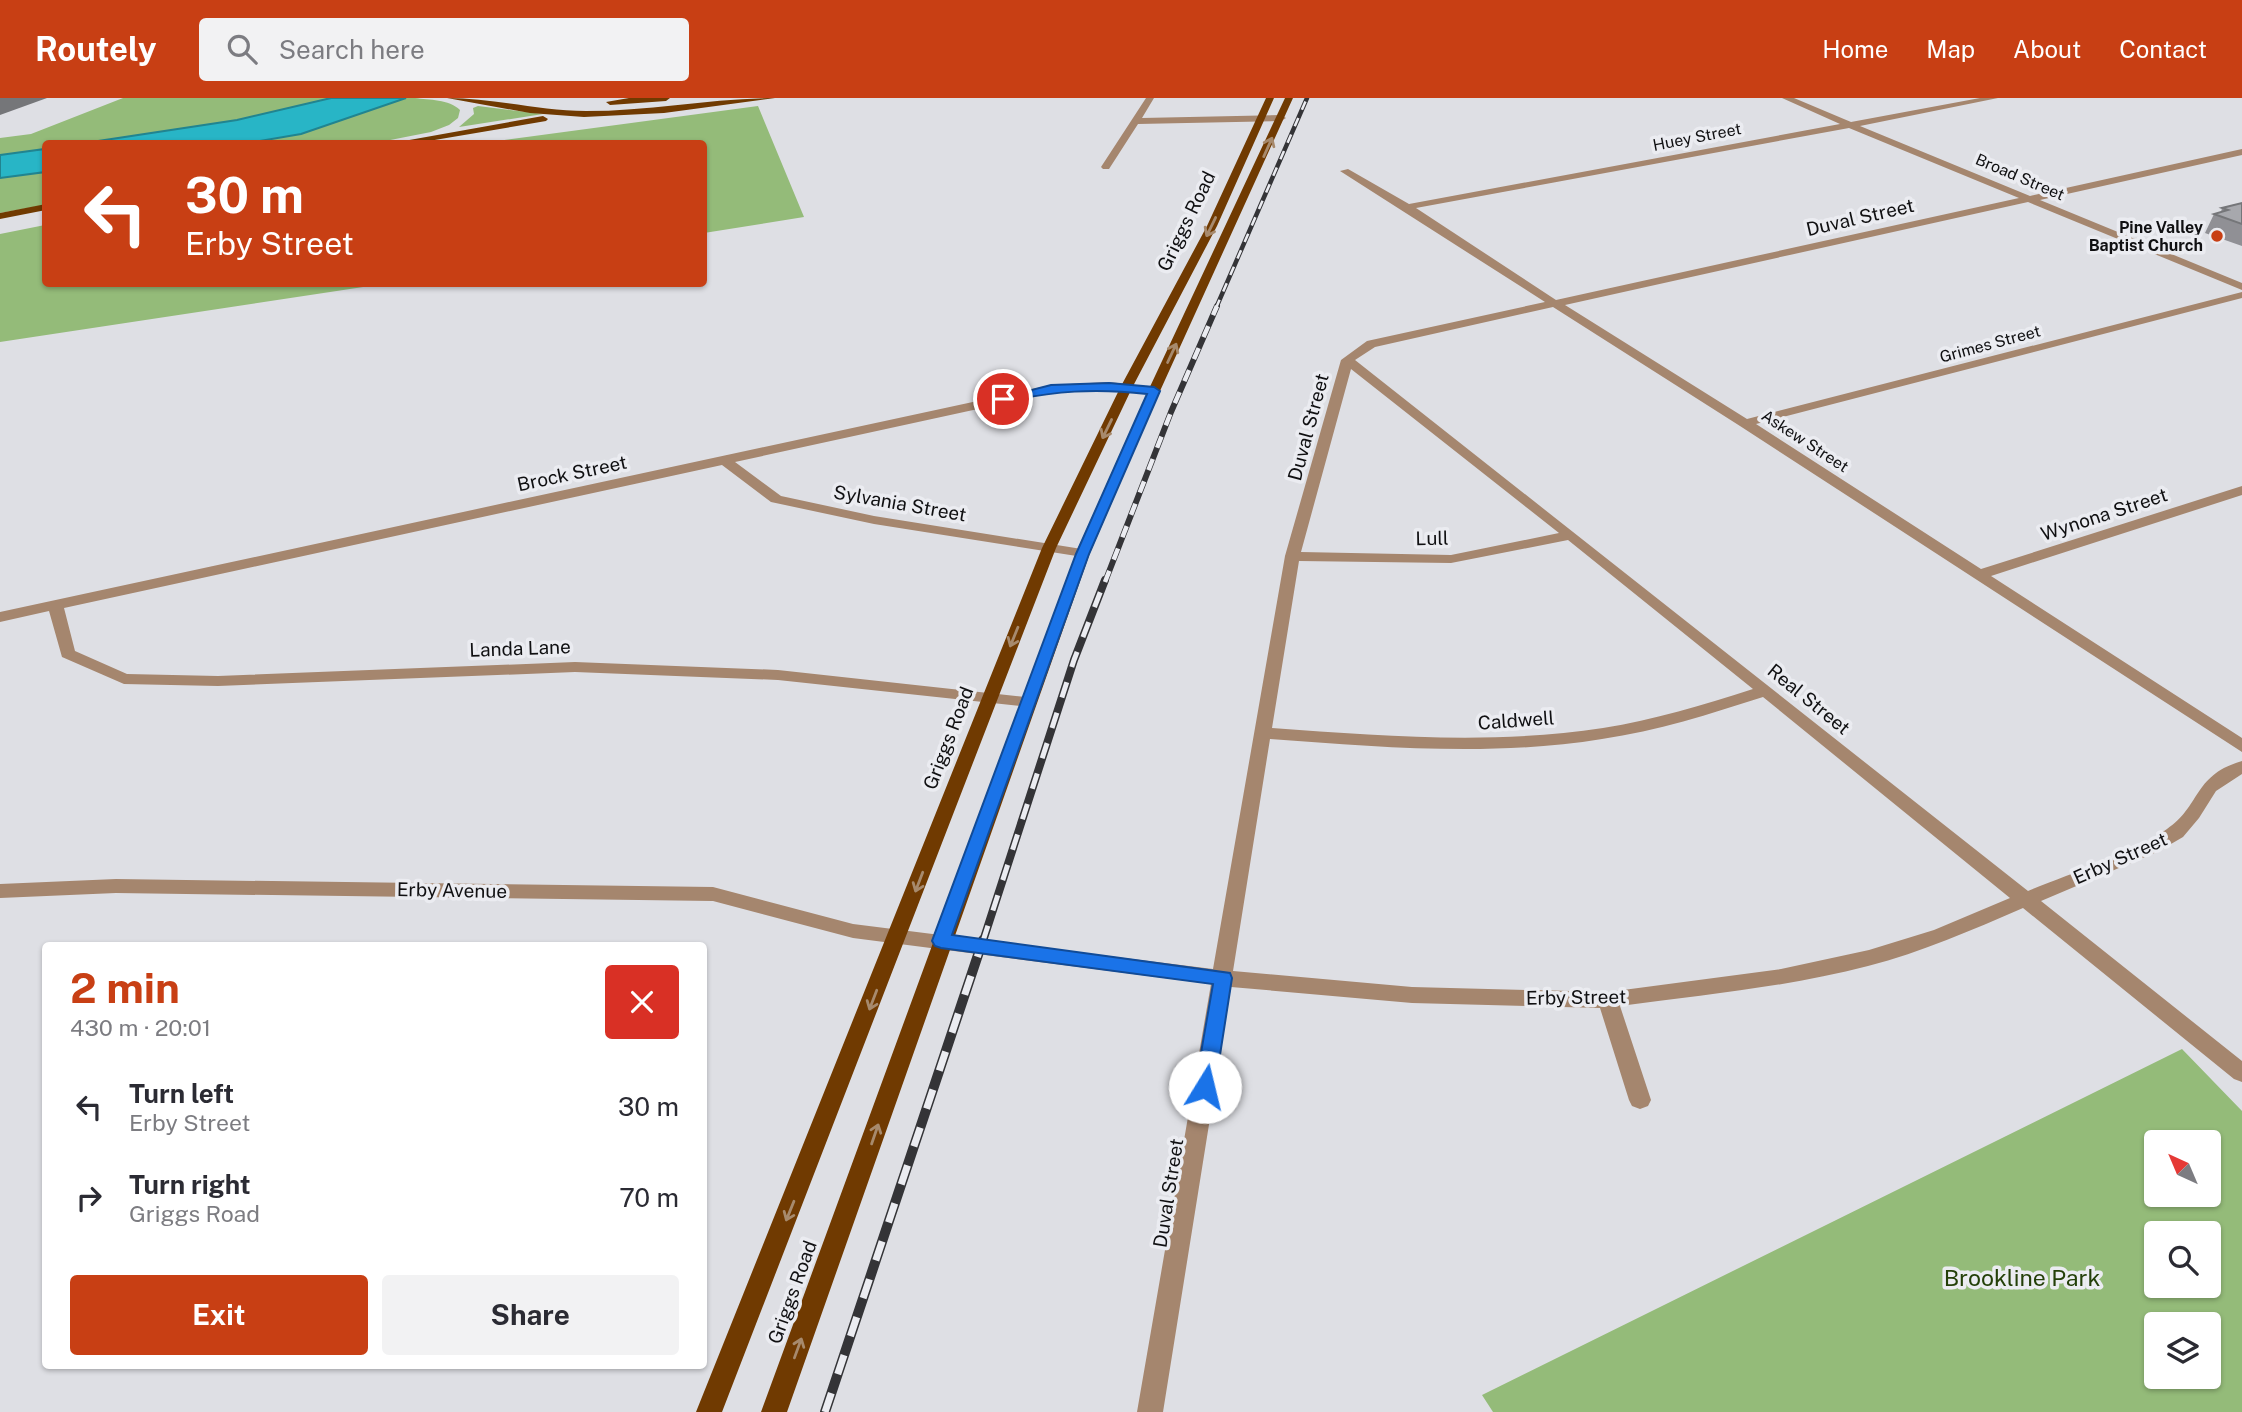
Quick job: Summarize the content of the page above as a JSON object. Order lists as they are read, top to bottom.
{
  "streets": {
    "main road": ["Griggs Road"],
    "street": [
      "Huey Street",
      "Broad Street",
      "Duval Street",
      "Grimes Street",
      "Askew Street",
      "Brock Street",
      "Sylvania Street",
      "Wynona Street",
      "Lull",
      "Landa Lane",
      "Real Street",
      "Caldwell",
      "Erby Street",
      "Erby Avenue"
    ]
  },
  "crossings": [
    ["Huey Street", "Broad Street"],
    ["Huey Street", "Askew Street"],
    ["Broad Street", "Duval Street"],
    ["Duval Street", "Askew Street"],
    ["Duval Street", "Lull"],
    ["Duval Street", "Real Street"],
    ["Duval Street", "Caldwell"],
    ["Duval Street", "Erby Street"],
    ["Griggs Road", "Brock Street"],
    ["Griggs Road", "Sylvania Street"],
    ["Griggs Road", "Landa Lane"],
    ["Griggs Road", "Erby Street"],
    ["Griggs Road", "Erby Avenue"],
    ["Grimes Street", "Askew Street"],
    ["Askew Street", "Wynona Street"],
    ["Brock Street", "Sylvania Street"],
    ["Brock Street", "Landa Lane"],
    ["Lull", "Real Street"],
    ["Real Street", "Caldwell"],
    ["Real Street", "Erby Street"],
    ["Erby Street", "Erby Avenue"]
  ],
  "parks": ["Brookline Park"],
  "places": ["Pine Valley Baptist Church"],
  "north": "top left",
  "page": {
    "header": "Routely",
    "search": "Search here",
    "nav": [
      "Home",
      "Map",
      "About",
      "Contact"
    ],
    "turn": ["30 m", "Erby Street"],
    "heading": ["2 min", "430 m · 20:01"],
    "list": [
      {
        "name": "Turn left",
        "note": "Erby Street",
        "value": "30 m"
      },
      {
        "name": "Turn right",
        "note": "Griggs Road",
        "value": "70 m"
      }
    ],
    "buttons": ["Exit", "Share"]
  }
}
